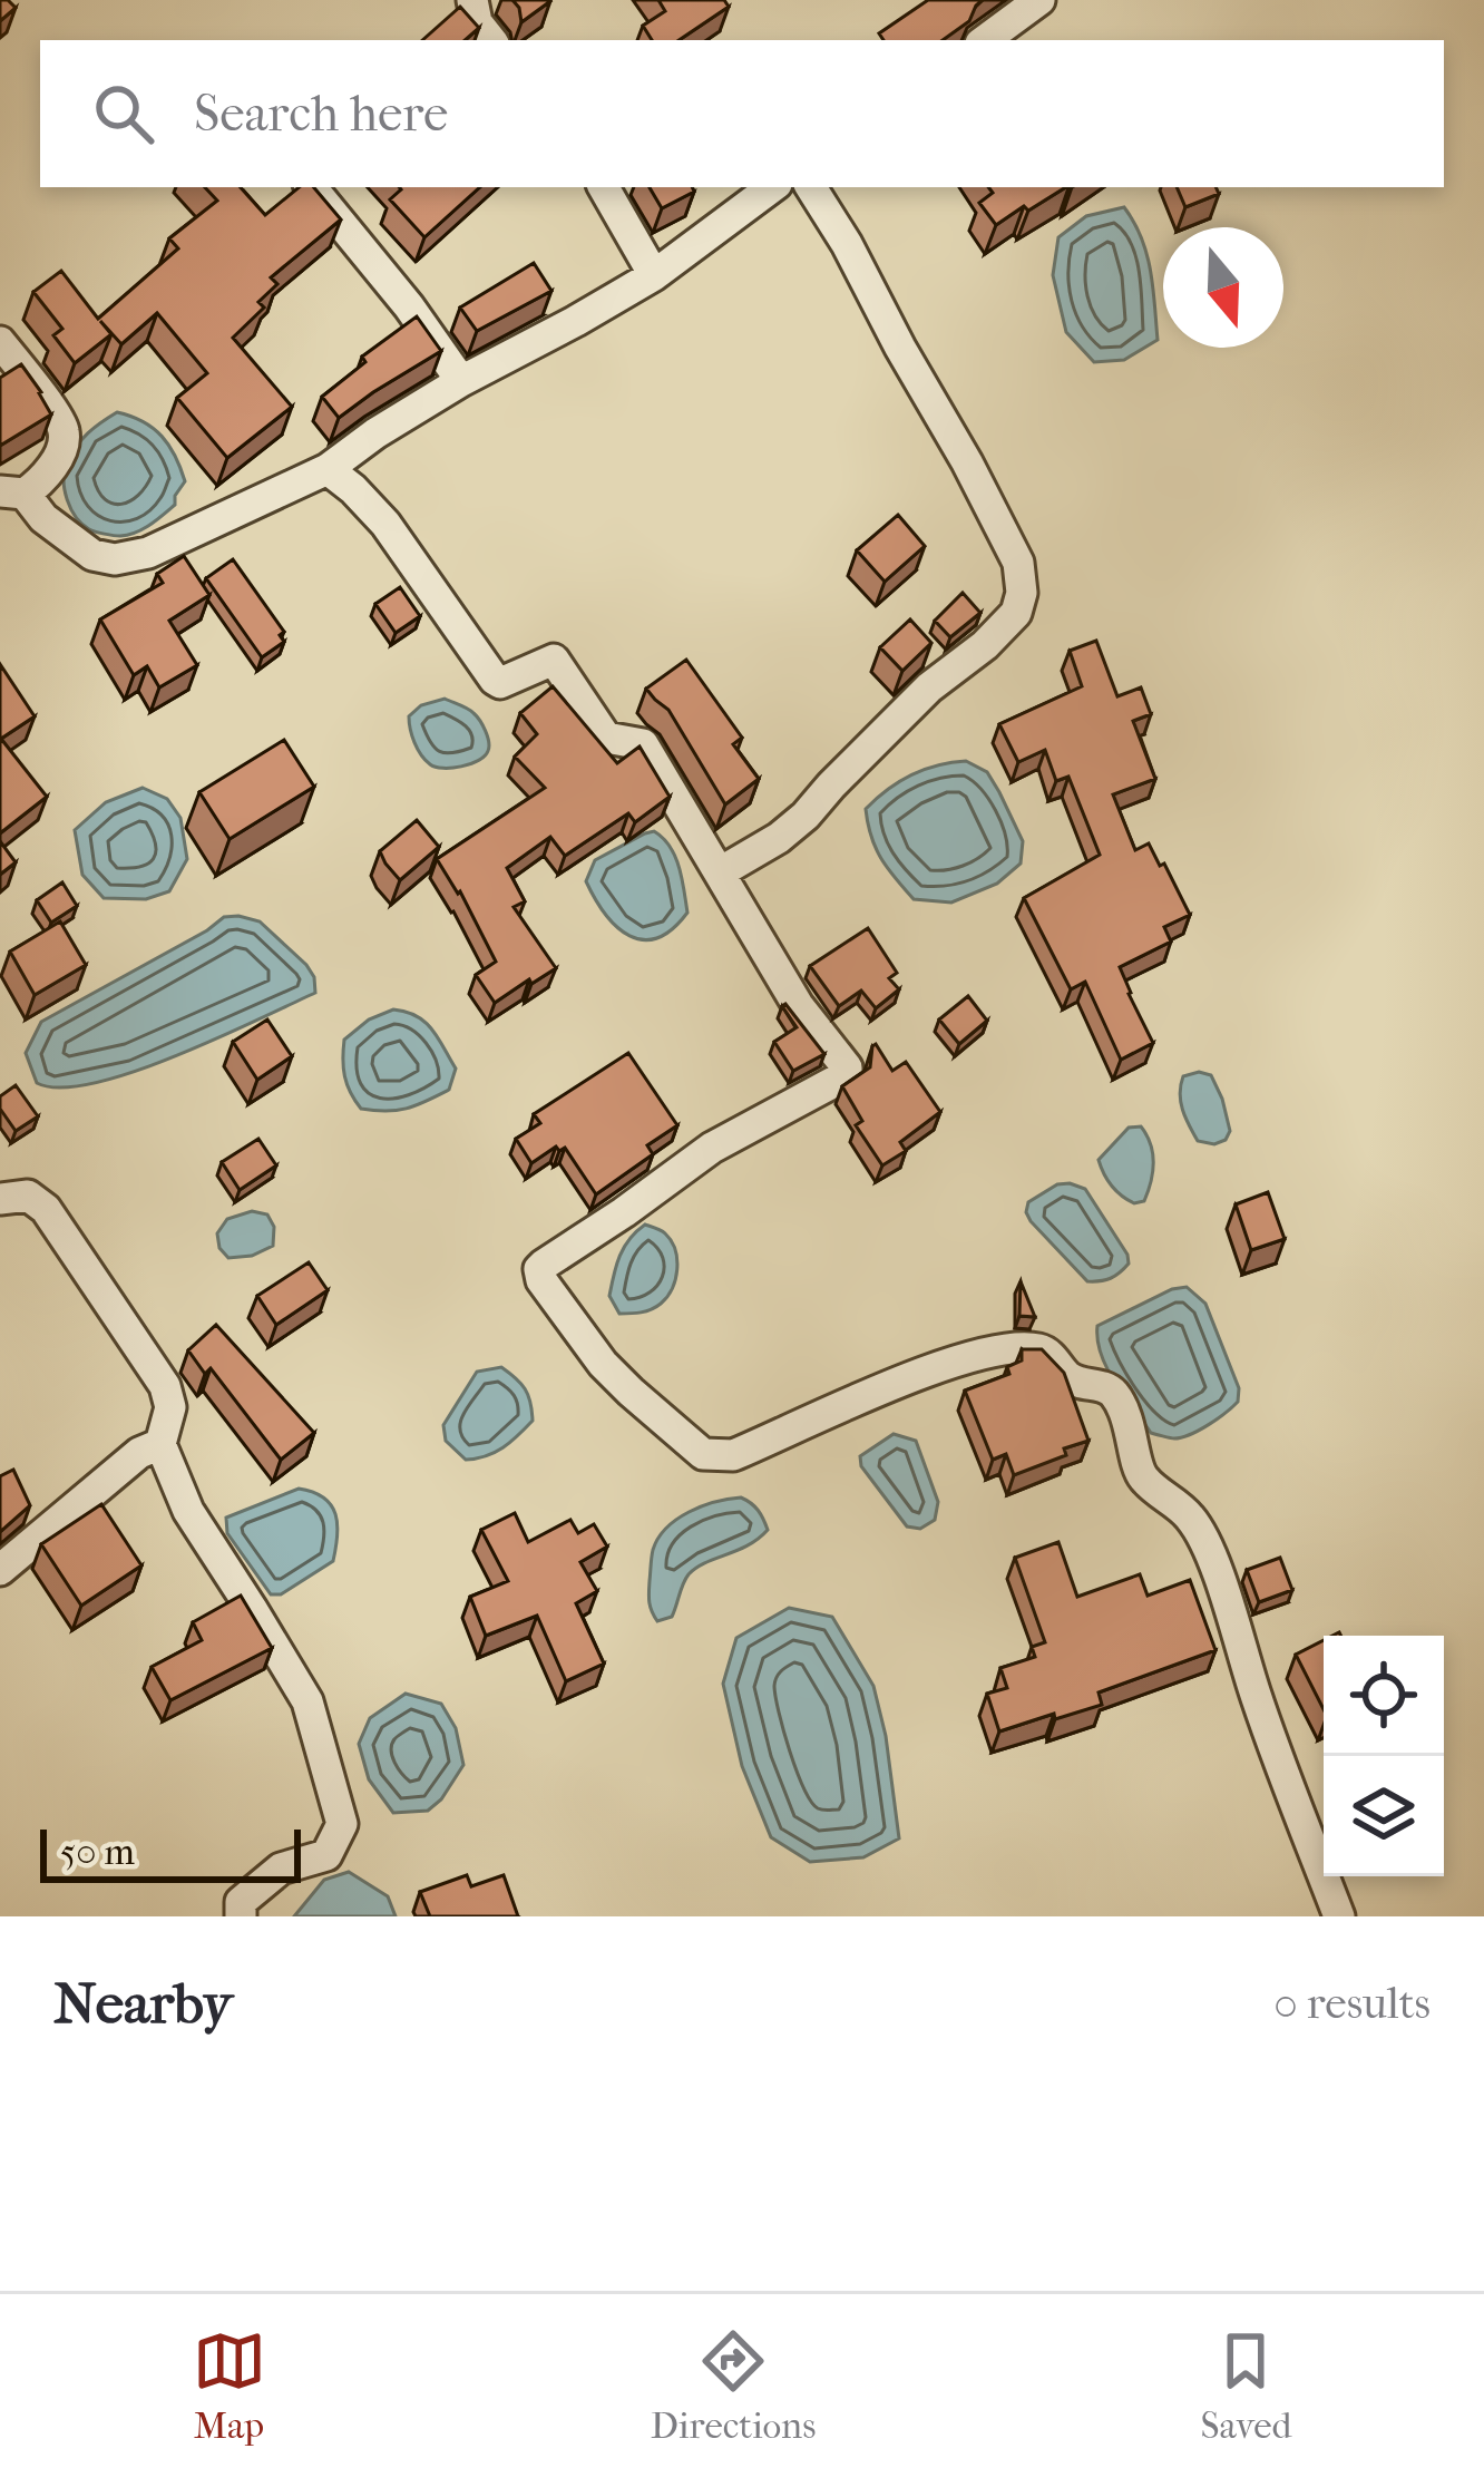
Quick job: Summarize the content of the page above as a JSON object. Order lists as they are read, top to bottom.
{
  "scale_bar": "50 m",
  "north": "bottom",
  "page": {
    "search": "Search here",
    "scale": "50 m",
    "heading": ["Nearby", "0 results"],
    "nav": ["Map", "Directions", "Saved"]
  }
}
